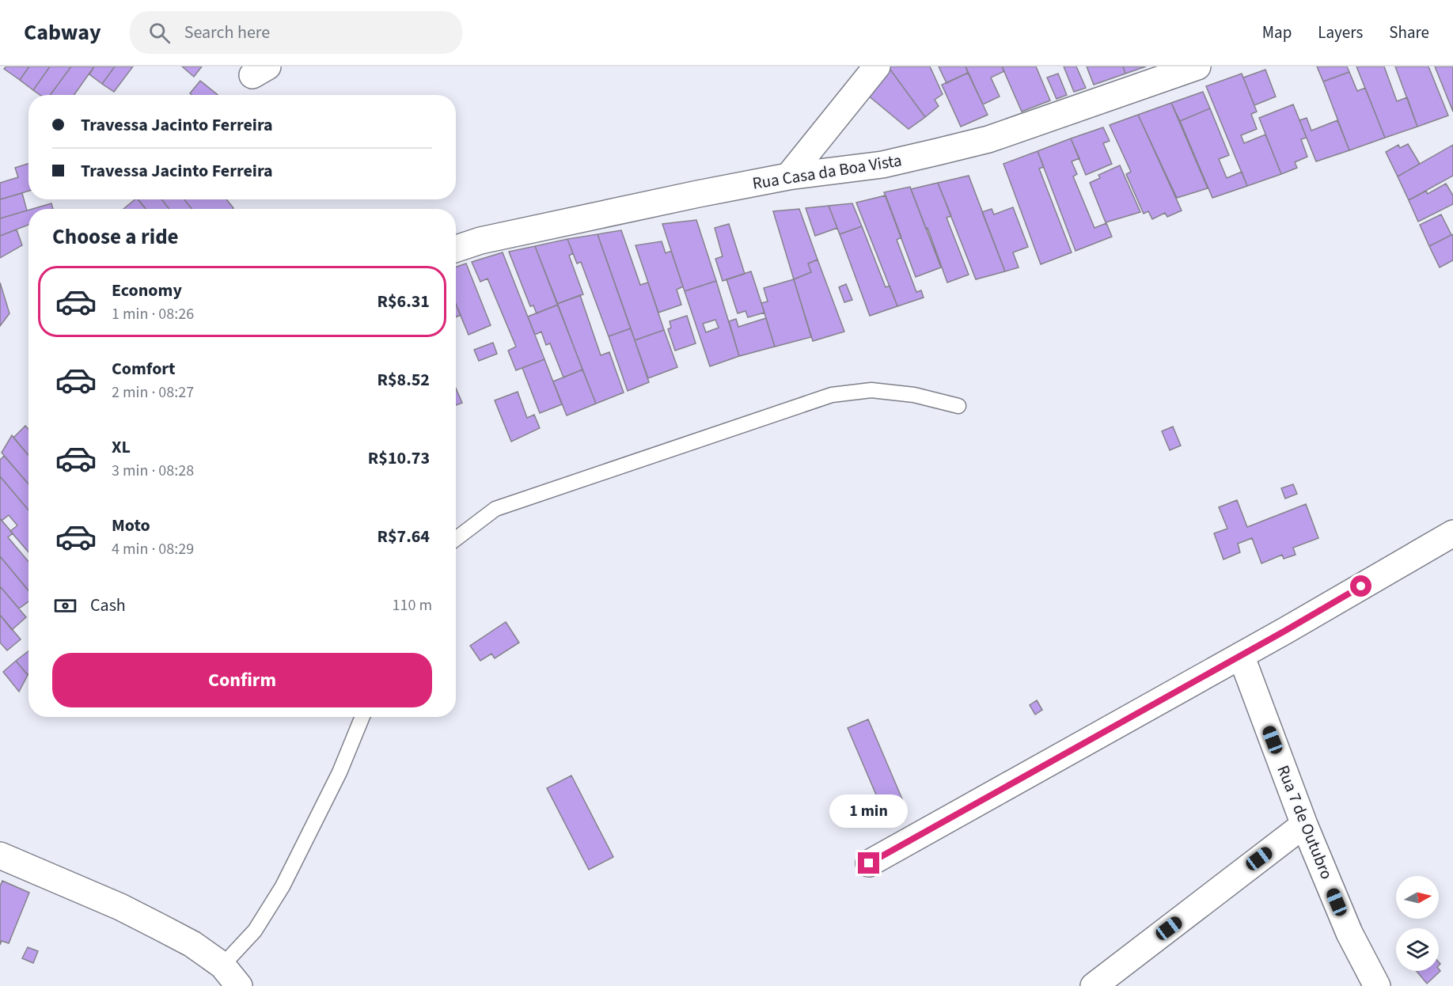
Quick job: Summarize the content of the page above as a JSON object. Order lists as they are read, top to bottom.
{
  "streets": {
    "street": ["Rua Casa da Boa Vista", "Rua 7 de Outubro"]
  },
  "north": "right",
  "page": {
    "header": "Cabway",
    "search": "Search here",
    "nav": ["Map", "Layers", "Share"],
    "banner": ["Travessa Jacinto Ferreira", "Travessa Jacinto Ferreira"],
    "heading": "Choose a ride",
    "list": [
      {
        "name": "Economy",
        "note": "1 min · 08:26",
        "value": "R$6.31"
      },
      {
        "name": "Comfort",
        "note": "2 min · 08:27",
        "value": "R$8.52"
      },
      {
        "name": "XL",
        "note": "3 min · 08:28",
        "value": "R$10.73"
      },
      {
        "name": "Moto",
        "note": "4 min · 08:29",
        "value": "R$7.64"
      }
    ],
    "pay": ["Cash", "110 m"],
    "buttons": "Confirm",
    "bubble": "1 min"
  }
}
